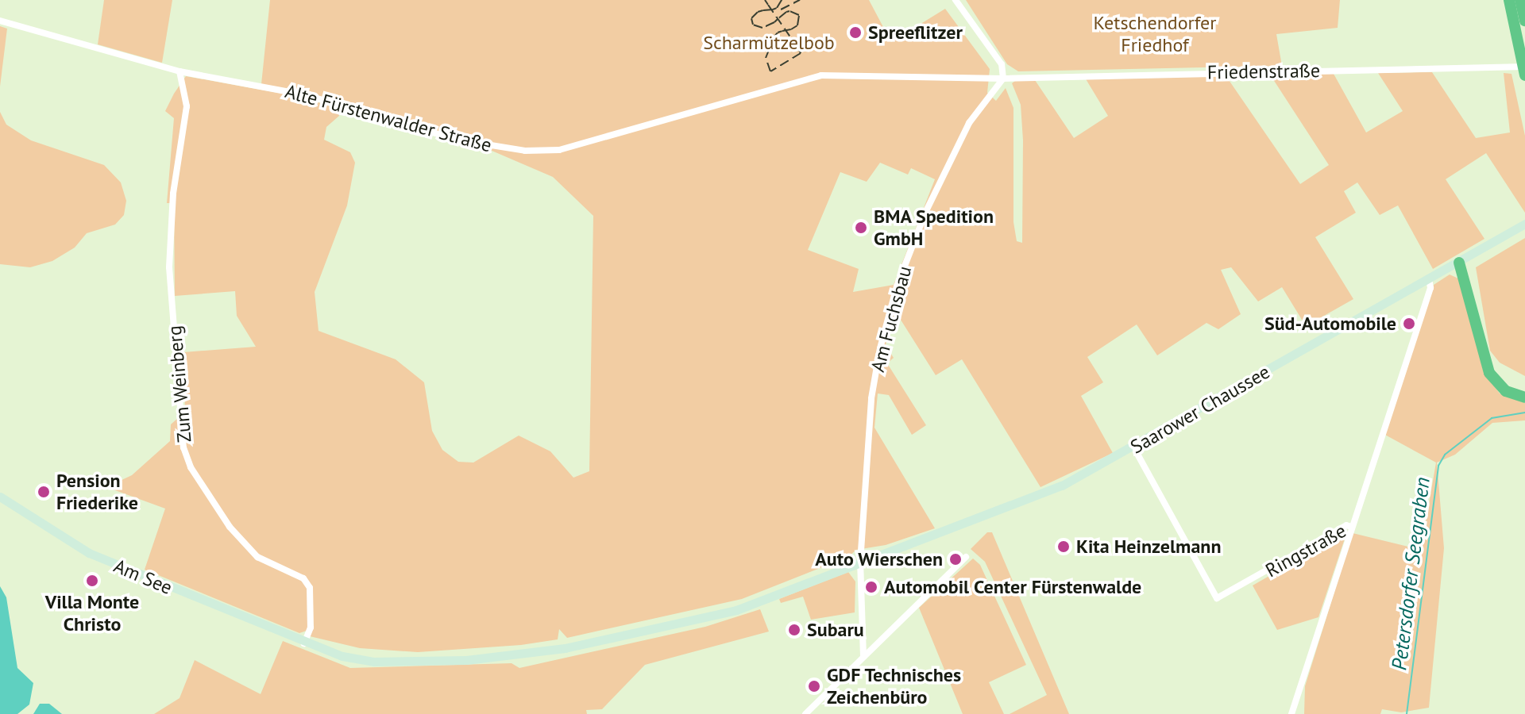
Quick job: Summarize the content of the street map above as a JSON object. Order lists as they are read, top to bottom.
{
  "streets": {
    "main road": ["Saarower Chaussee", "Am See"],
    "street": [
      "Friedenstraße",
      "Alte Fürstenwalder Straße",
      "Am Fuchsbau",
      "Zum Weinberg",
      "Ringstraße"
    ]
  },
  "crossings": [
    ["Friedenstraße", "Alte Fürstenwalder Straße"],
    ["Friedenstraße", "Am Fuchsbau"],
    ["Alte Fürstenwalder Straße", "Am Fuchsbau"],
    ["Alte Fürstenwalder Straße", "Zum Weinberg"],
    ["Am Fuchsbau", "Saarower Chaussee"],
    ["Zum Weinberg", "Saarower Chaussee"],
    ["Zum Weinberg", "Am See"],
    ["Saarower Chaussee", "Ringstraße"],
    ["Saarower Chaussee", "Am See"]
  ],
  "water": ["Petersdorfer Seegraben"],
  "parks": ["Ketschendorfer Friedhof", "Scharmützelbob"],
  "places": [
    "Spreeflitzer",
    "BMA Spedition GmbH",
    "Süd-Automobile",
    "Pension Friederike",
    "Kita Heinzelmann",
    "Auto Wierschen",
    "Villa Monte Christo",
    "Automobil Center Fürstenwalde",
    "Subaru",
    "GDF Technisches Zeichenbüro"
  ]
}
